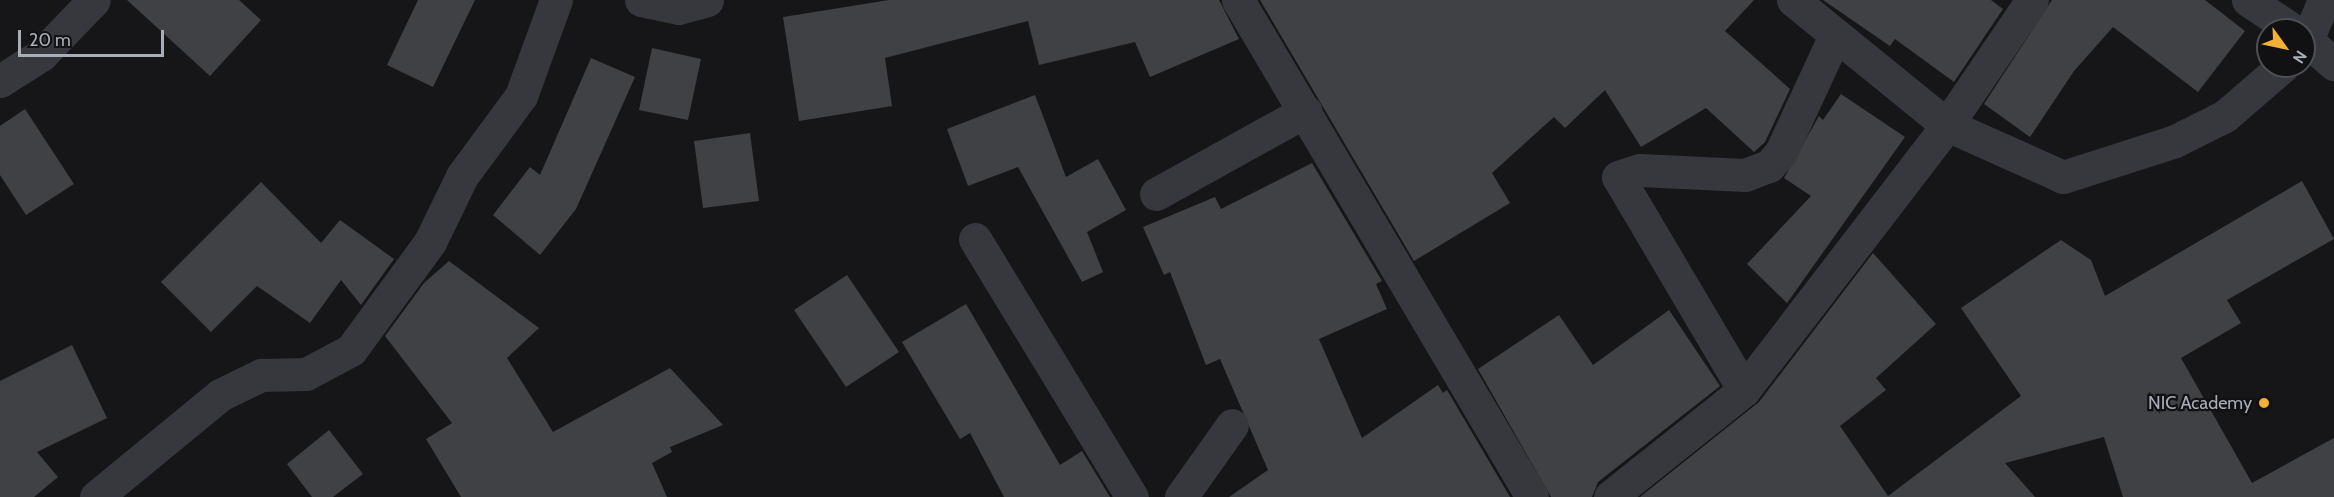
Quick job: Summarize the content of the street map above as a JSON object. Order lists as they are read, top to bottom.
{
  "places": ["NIC Academy"],
  "scale_bar": "20 m",
  "north": "bottom right"
}
